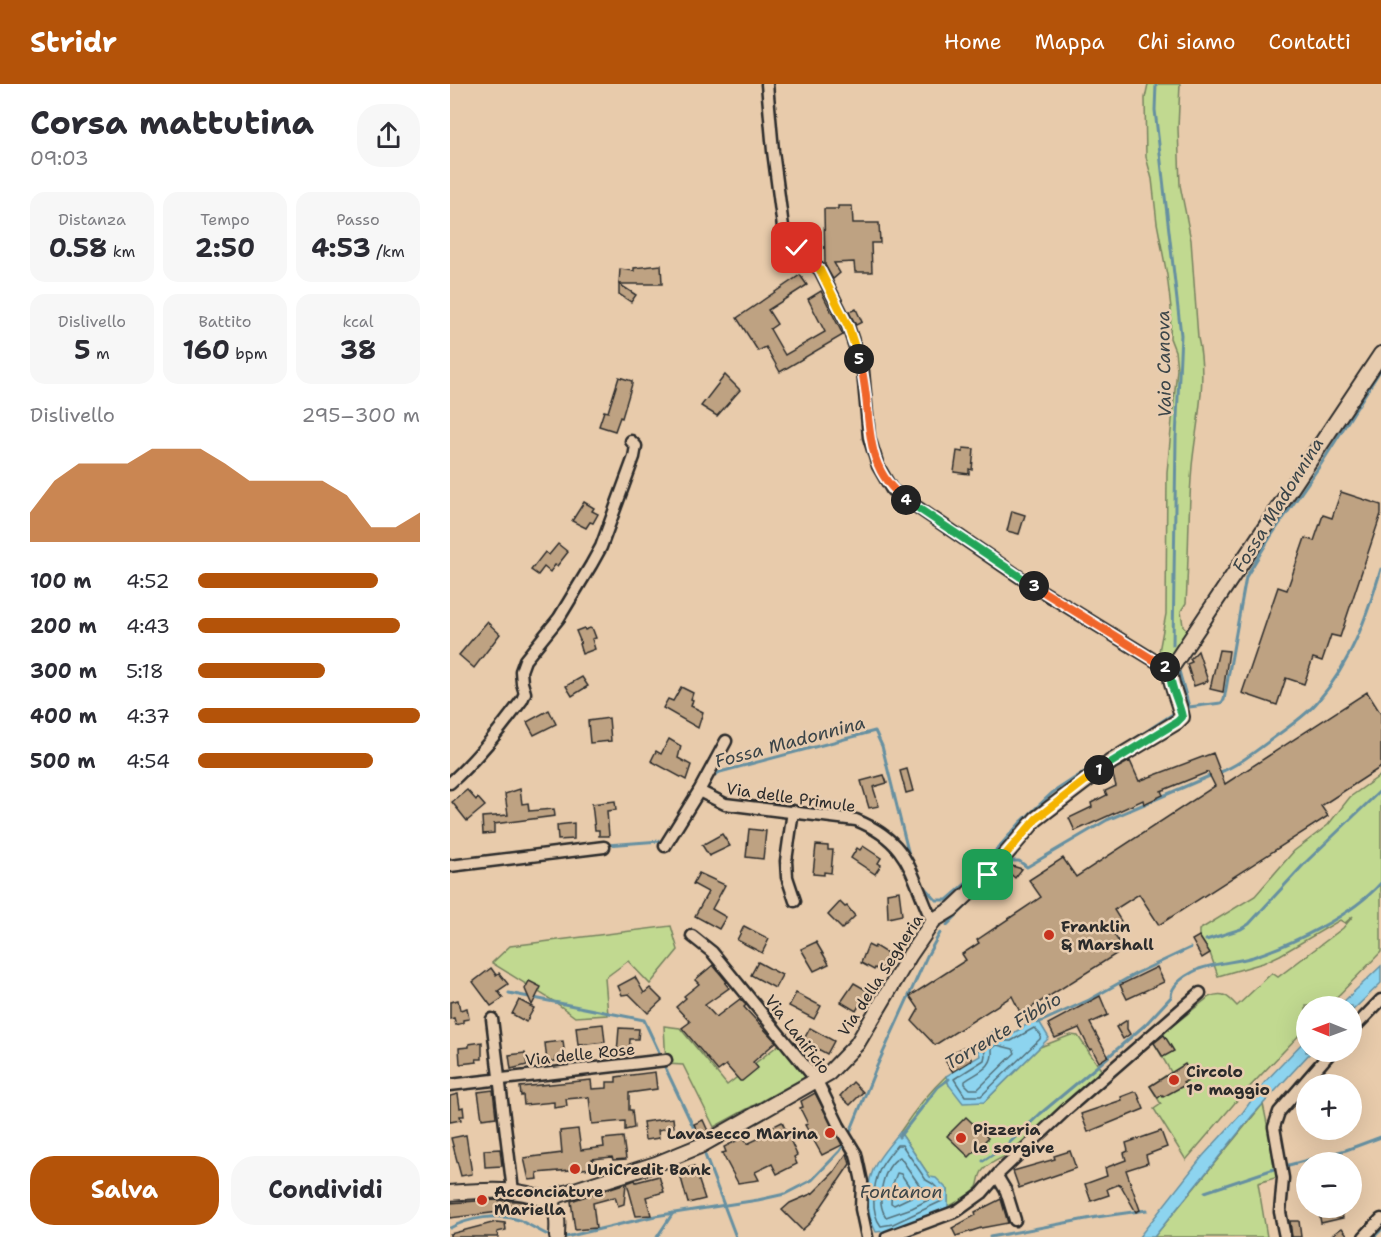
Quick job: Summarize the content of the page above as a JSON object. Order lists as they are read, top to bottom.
{
  "streets": {
    "street": [
      "Via delle Primule",
      "Via della Segheria",
      "Via Lanificio",
      "Via delle Rose"
    ]
  },
  "crossings": [
    ["Via delle Primule", "Via della Segheria"],
    ["Via della Segheria", "Via Lanificio"]
  ],
  "water": [
    "Vaio Canova",
    "Fossa Madonnina",
    "Torrente Fibbio",
    "Fontanon"
  ],
  "places": [
    "Franklin & Marshall",
    "Circolo 1° maggio",
    "Lavasecco Marina",
    "Pizzeria le sorgive",
    "UniCredit Bank",
    "Acconciature Mariella"
  ],
  "north": "left",
  "page": {
    "header": "Stridr",
    "nav": [
      "Home",
      "Mappa",
      "Chi siamo",
      "Contatti"
    ],
    "heading": ["Corsa mattutina", "09:03"],
    "stats": [
      ["Distanza", "0.58 km"],
      ["Tempo", "2:50"],
      ["Passo", "4:53 /km"],
      ["Dislivello", "5 m"],
      ["Battito", "160 bpm"],
      ["kcal", "38"]
    ],
    "pins": [
      "5",
      "4",
      "3",
      "2",
      "1"
    ],
    "chart": ["Dislivello", "295–300 m"],
    "list": [
      {
        "name": "100 m",
        "note": "4:52"
      },
      {
        "name": "200 m",
        "note": "4:43"
      },
      {
        "name": "300 m",
        "note": "5:18"
      },
      {
        "name": "400 m",
        "note": "4:37"
      },
      {
        "name": "500 m",
        "note": "4:54"
      }
    ],
    "map_buttons": ["+", "−"],
    "buttons": ["Salva", "Condividi"]
  }
}
